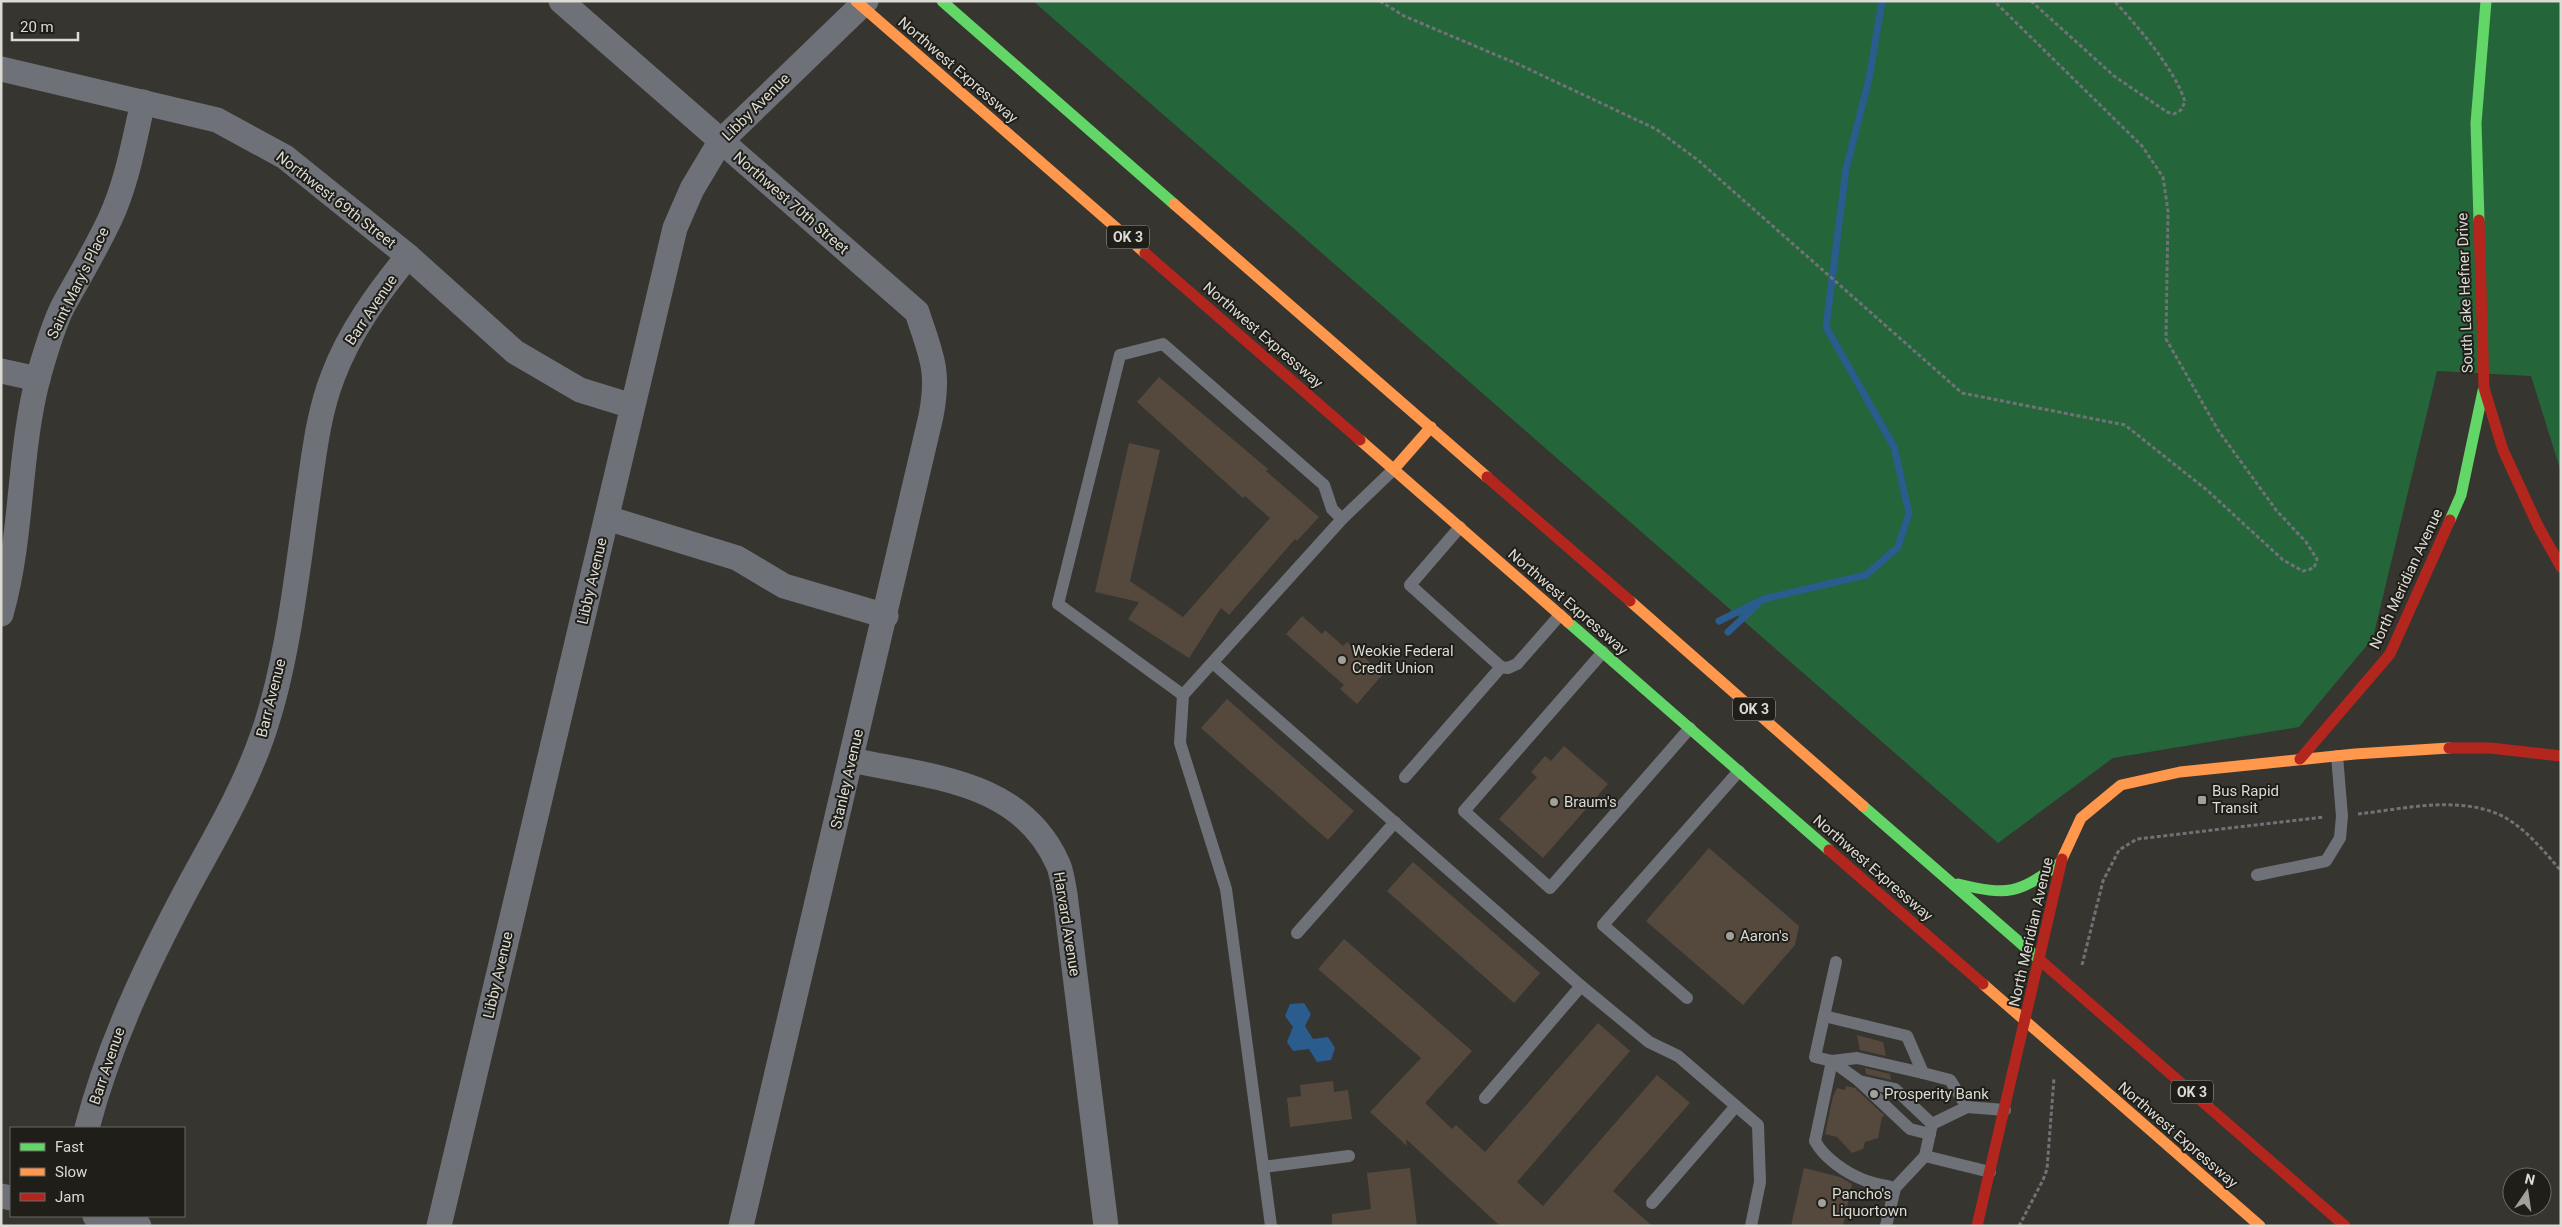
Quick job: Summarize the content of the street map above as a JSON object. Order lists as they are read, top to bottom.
{
  "streets": {
    "main road": [
      "Northwest Expressway",
      "OK 3",
      "South Lake Hefner Drive",
      "North Meridian Avenue"
    ],
    "street": [
      "Libby Avenue",
      "Northwest 69th Street",
      "Northwest 70th Street",
      "Saint Mary's Place",
      "Barr Avenue",
      "Stanley Avenue",
      "Harvard Avenue"
    ]
  },
  "crossings": [
    ["Northwest Expressway", "Libby Avenue"],
    ["Northwest Expressway", "North Meridian Avenue"],
    ["Libby Avenue", "Northwest 69th Street"],
    ["Libby Avenue", "Northwest 70th Street"],
    ["Northwest 69th Street", "Saint Mary's Place"],
    ["Northwest 69th Street", "Barr Avenue"],
    ["Northwest 70th Street", "Stanley Avenue"],
    ["OK 3", "North Meridian Avenue"],
    ["South Lake Hefner Drive", "North Meridian Avenue"],
    ["Stanley Avenue", "Harvard Avenue"]
  ],
  "places": {
    "other": [
      "Weokie Federal Credit Union",
      "Braum's",
      "Aaron's",
      "Prosperity Bank",
      "Pancho's Liquortown"
    ],
    "transit": ["Bus Rapid Transit"]
  },
  "legend": ["Fast", "Slow", "Jam"],
  "scale_bar": "20 m",
  "north": "top"
}
